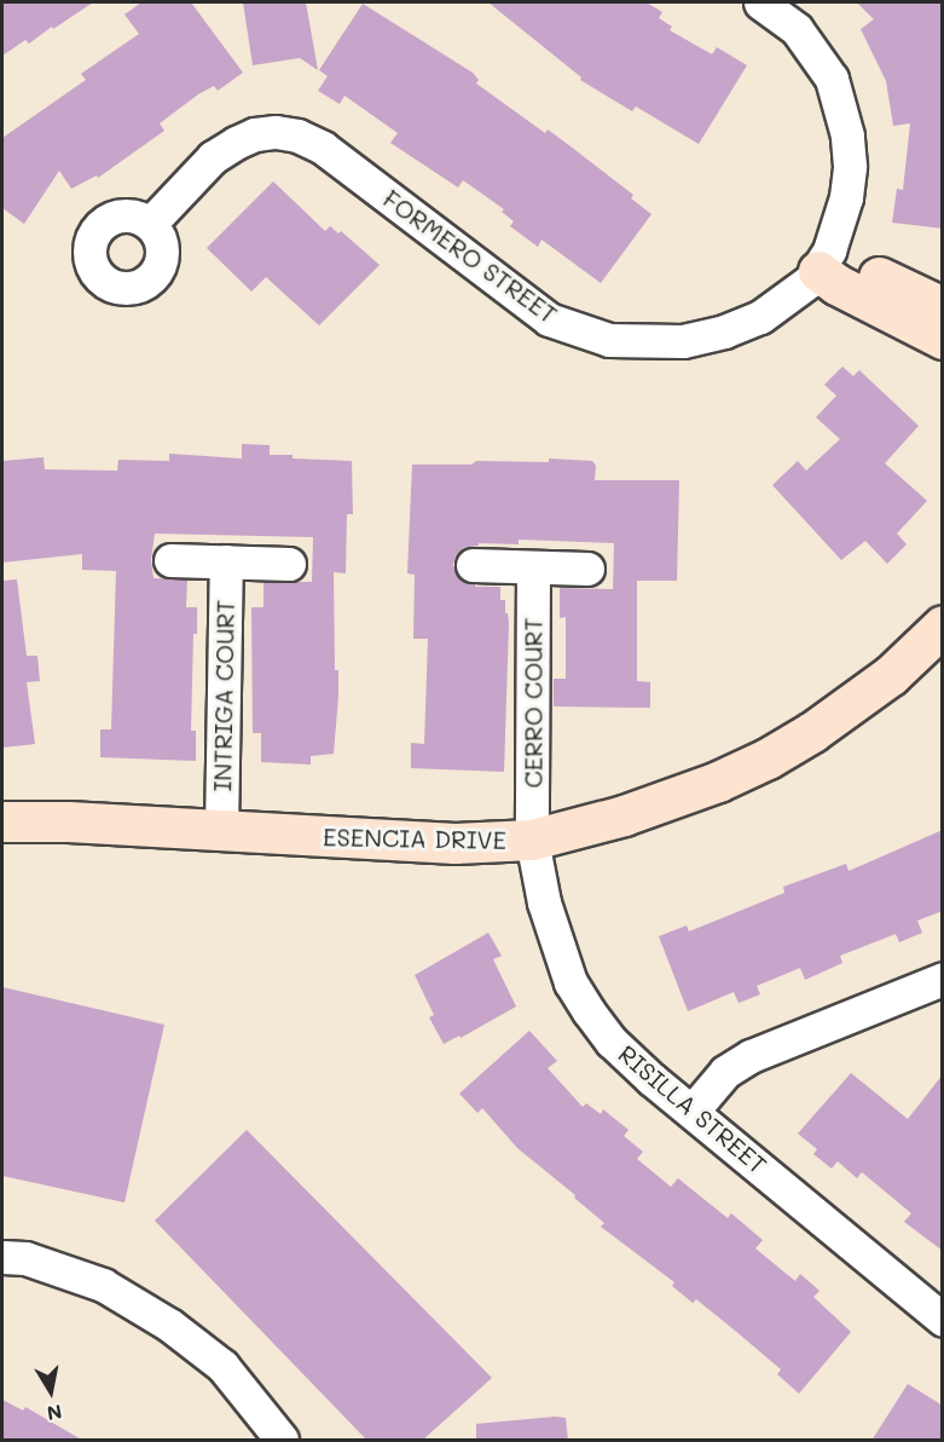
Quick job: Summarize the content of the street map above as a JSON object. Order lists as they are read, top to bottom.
{
  "streets": {
    "street": [
      "FORMERO STREET",
      "INTRIGA COURT",
      "CERRO COURT",
      "ESENCIA DRIVE",
      "RISILLA STREET"
    ]
  },
  "crossings": [
    ["INTRIGA COURT", "ESENCIA DRIVE"],
    ["CERRO COURT", "ESENCIA DRIVE"],
    ["CERRO COURT", "RISILLA STREET"],
    ["ESENCIA DRIVE", "RISILLA STREET"]
  ],
  "north": "bottom"
}
